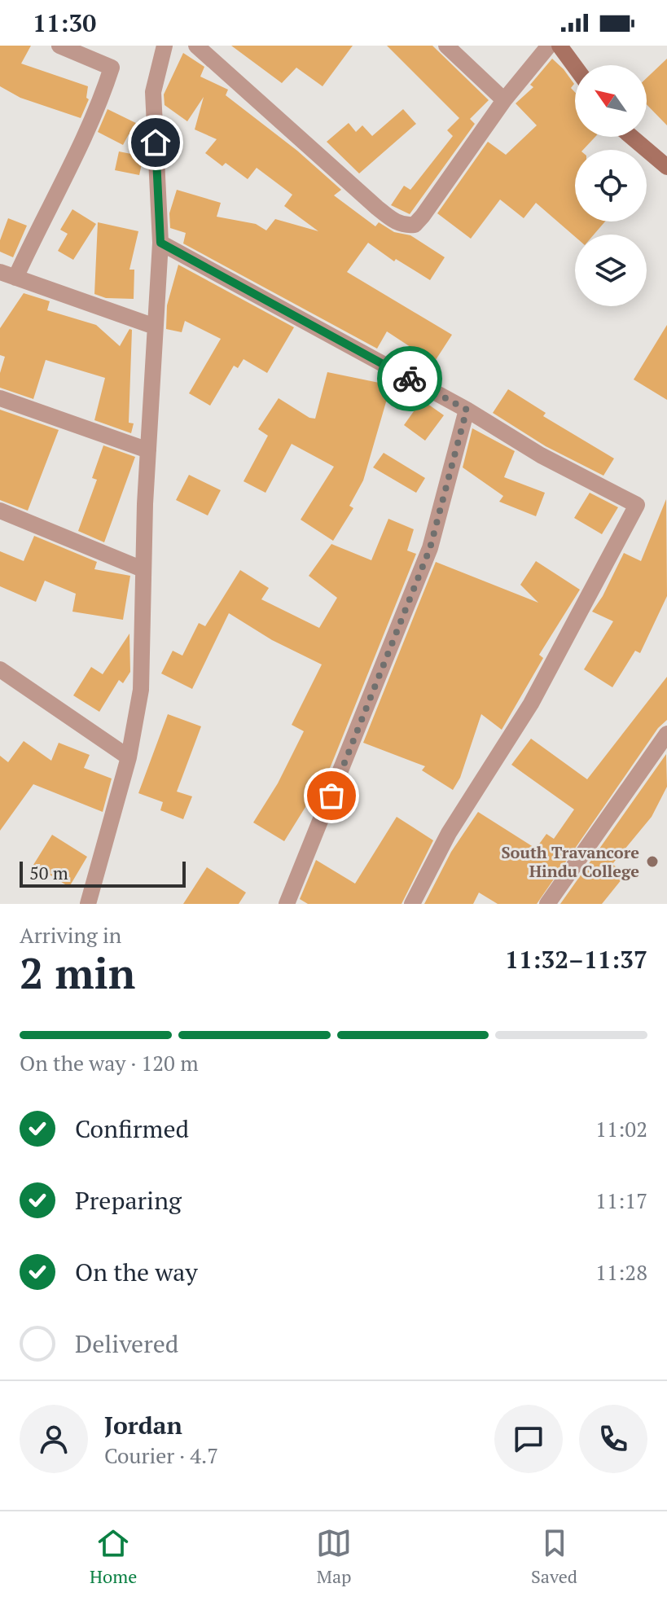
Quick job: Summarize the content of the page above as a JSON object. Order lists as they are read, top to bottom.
{
  "places": ["South Travancore Hindu College"],
  "scale_bar": "50 m",
  "north": "top left",
  "page": {
    "status": "11:30",
    "scale": "50 m",
    "heading": ["2 min", "Arriving in", "11:32–11:37"],
    "panel": ["Jordan", "Courier · 4.7"],
    "bar": "On the way · 120 m",
    "list": [
      ["Confirmed", "11:02"],
      ["Preparing", "11:17"],
      ["On the way", "11:28"],
      "Delivered"
    ],
    "tabs": ["Home", "Map", "Saved"]
  }
}
